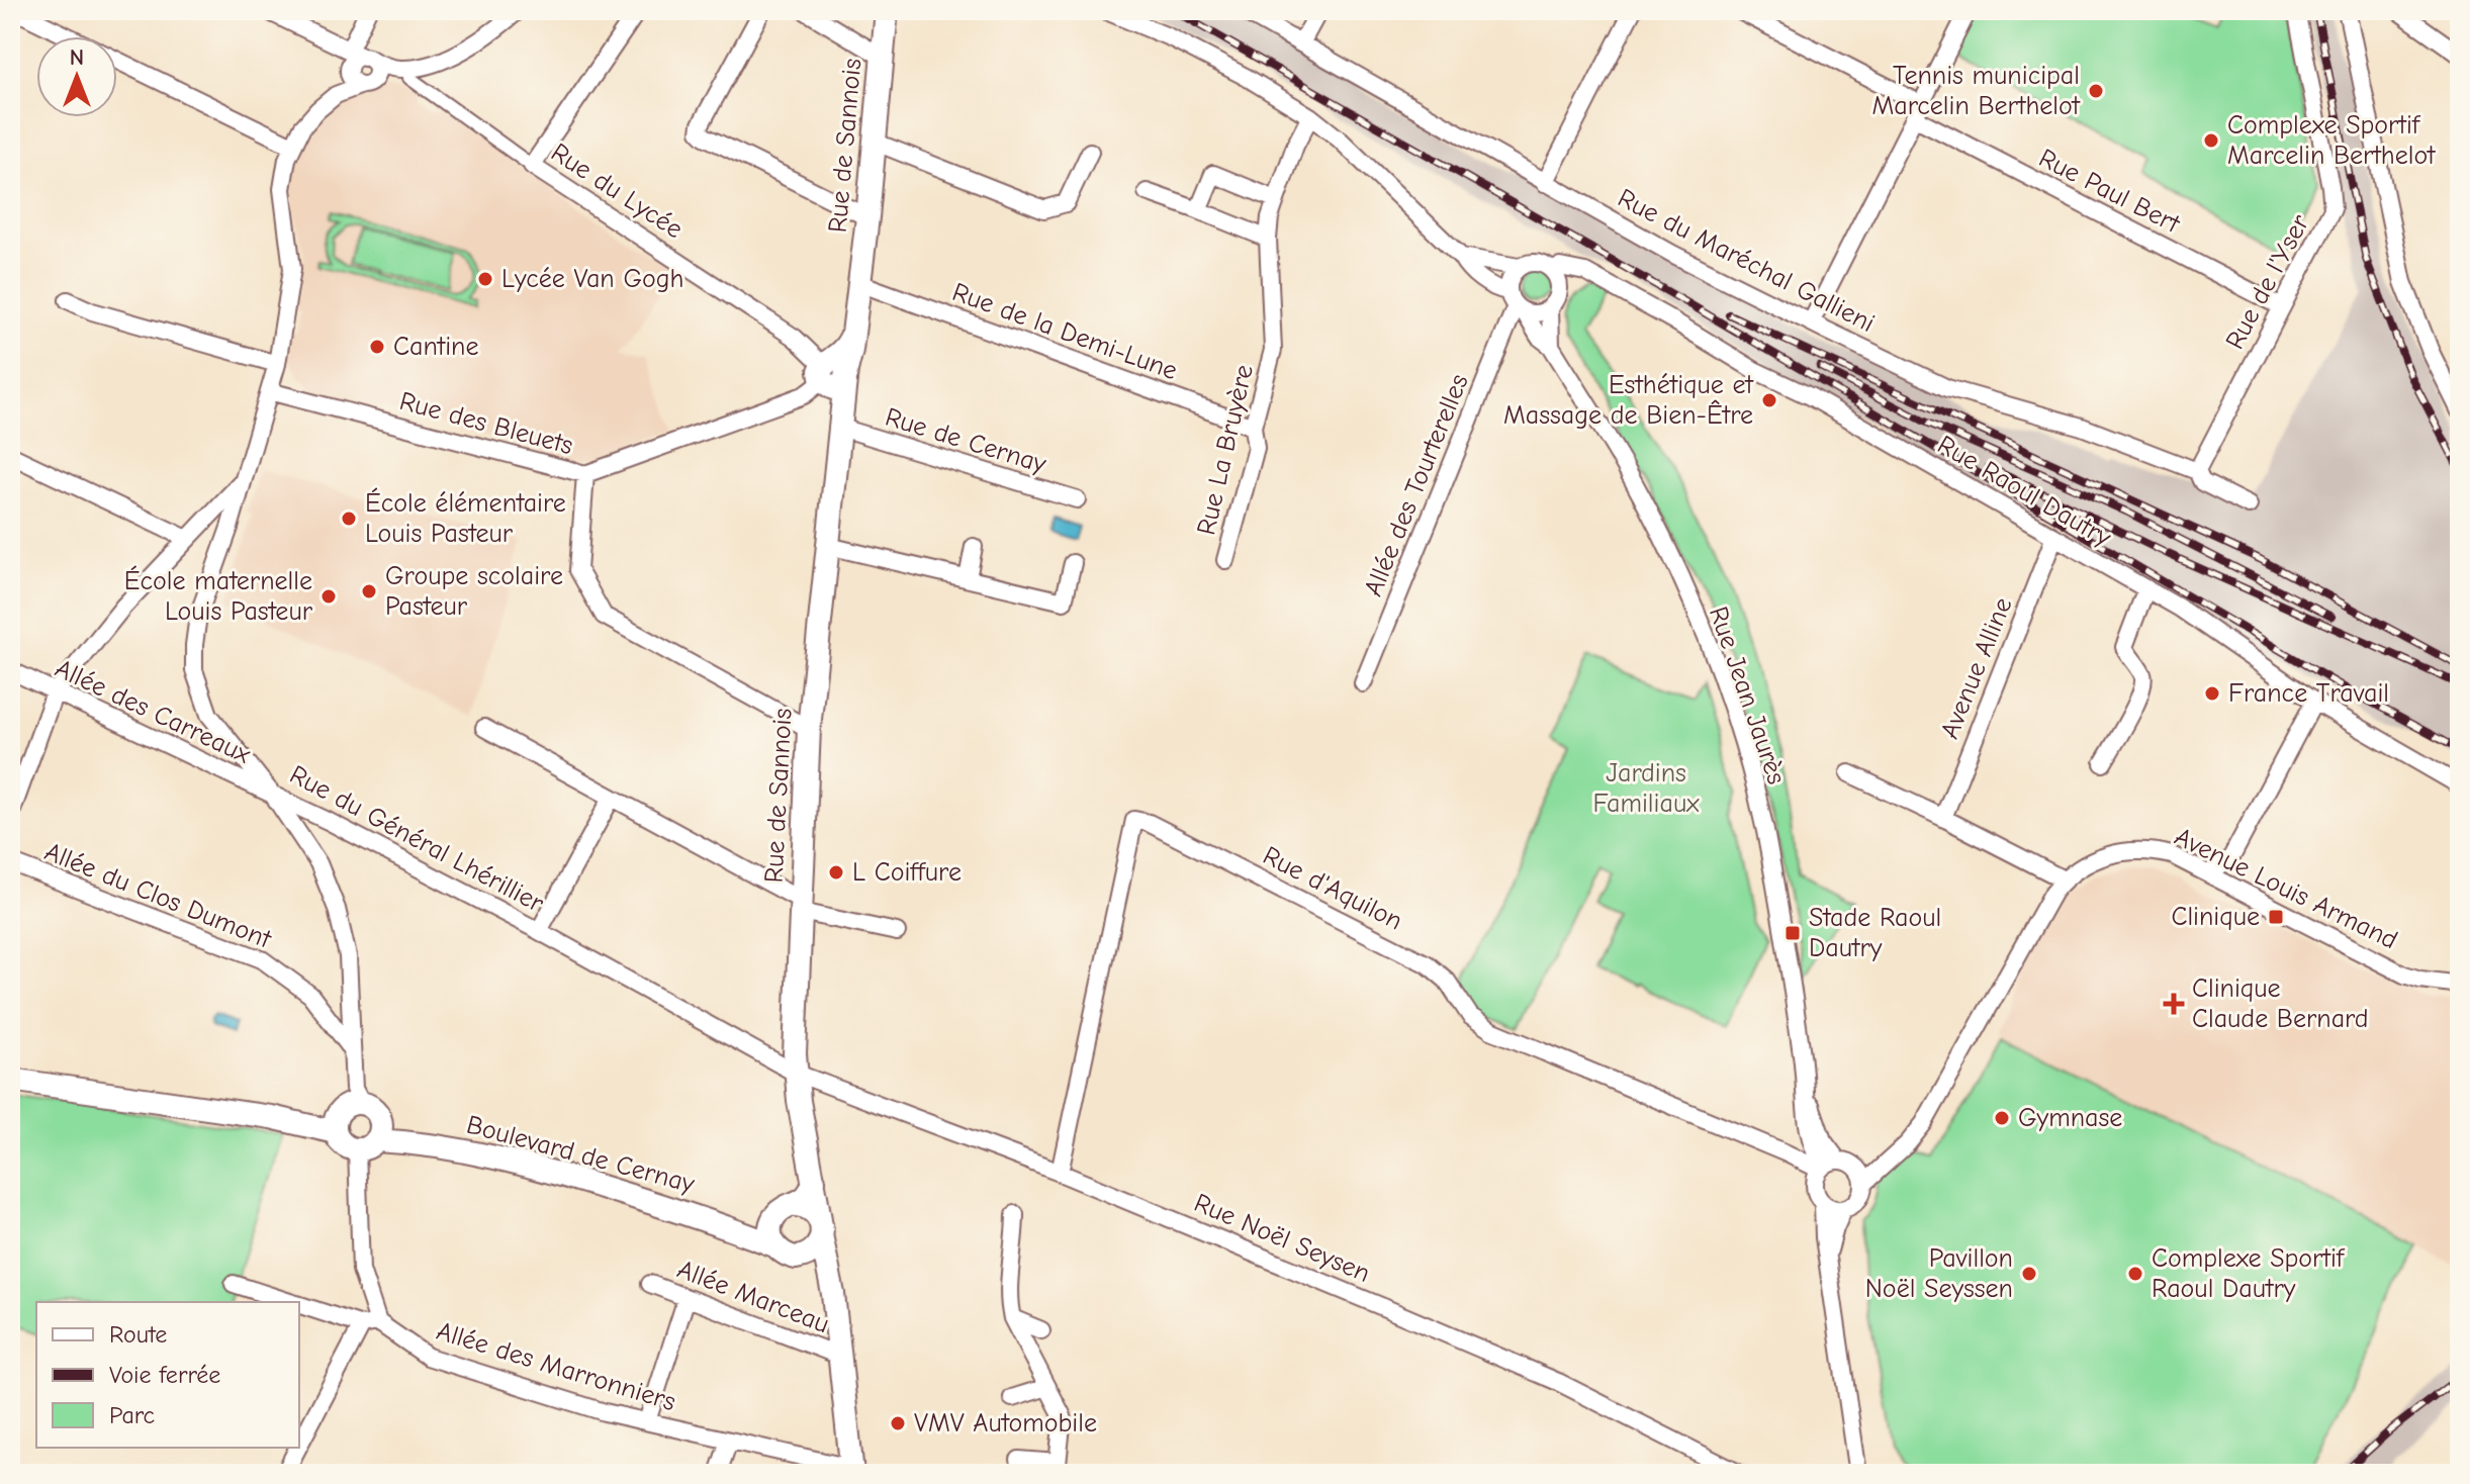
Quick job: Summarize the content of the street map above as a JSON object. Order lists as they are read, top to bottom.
{
  "streets": {
    "street": [
      "Rue de Sannois",
      "Rue du Lycée",
      "Rue Paul Bert",
      "Rue du Maréchal Gallieni",
      "Rue de l'Yser",
      "Rue de la Demi-Lune",
      "Rue des Bleuets",
      "Rue de Cernay",
      "Rue La Bruyère",
      "Allée des Tourterelles",
      "Rue Raoul Dautry",
      "Avenue Alline",
      "Rue Jean Jaurès",
      "Allée des Carreaux",
      "Rue du Général Lhérillier",
      "Rue d'Aquilon",
      "Avenue Louis Armand",
      "Allée du Clos Dumont",
      "Boulevard de Cernay",
      "Rue Noël Seysen",
      "Allée Marceau",
      "Allée des Marronniers"
    ]
  },
  "crossings": [
    ["Rue de Sannois", "Rue du Lycée"],
    ["Rue de Sannois", "Rue de la Demi-Lune"],
    ["Rue de Sannois", "Rue des Bleuets"],
    ["Rue de Sannois", "Rue de Cernay"],
    ["Rue de Sannois", "Rue du Général Lhérillier"],
    ["Rue de Sannois", "Boulevard de Cernay"],
    ["Rue de Sannois", "Rue Noël Seysen"],
    ["Rue de Sannois", "Allée Marceau"],
    ["Rue de Sannois", "Allée des Marronniers"],
    ["Rue du Lycée", "Rue des Bleuets"],
    ["Rue Paul Bert", "Rue de l'Yser"],
    ["Rue du Maréchal Gallieni", "Rue de l'Yser"],
    ["Rue de la Demi-Lune", "Rue La Bruyère"],
    ["Rue des Bleuets", "Rue du Général Lhérillier"],
    ["Rue La Bruyère", "Rue Jean Jaurès"],
    ["Allée des Tourterelles", "Rue Raoul Dautry"],
    ["Allée des Tourterelles", "Rue Jean Jaurès"],
    ["Rue Raoul Dautry", "Avenue Alline"],
    ["Rue Raoul Dautry", "Rue Jean Jaurès"],
    ["Rue Jean Jaurès", "Rue d'Aquilon"],
    ["Rue Jean Jaurès", "Avenue Louis Armand"],
    ["Allée des Carreaux", "Rue du Général Lhérillier"],
    ["Rue du Général Lhérillier", "Rue Noël Seysen"],
    ["Rue d'Aquilon", "Avenue Louis Armand"],
    ["Rue d'Aquilon", "Rue Noël Seysen"]
  ],
  "parks": ["Jardins Familiaux"],
  "places": {
    "other": [
      "Tennis municipal Marcelin Berthelot",
      "Complexe Sportif Marcelin Berthelot",
      "Lycée Van Gogh",
      "Cantine",
      "Esthétique et Massage de Bien-Être",
      "École élémentaire Louis Pasteur",
      "Groupe scolaire Pasteur",
      "École maternelle Louis Pasteur",
      "France Travail",
      "L Coiffure",
      "Gymnase",
      "Pavillon Noël Seyssen",
      "Complexe Sportif Raoul Dautry",
      "VMV Automobile"
    ],
    "transit": ["Clinique", "Stade Raoul Dautry"],
    "health": ["Clinique Claude Bernard"]
  },
  "legend": ["Route", "Voie ferrée", "Parc"],
  "north": "top"
}
